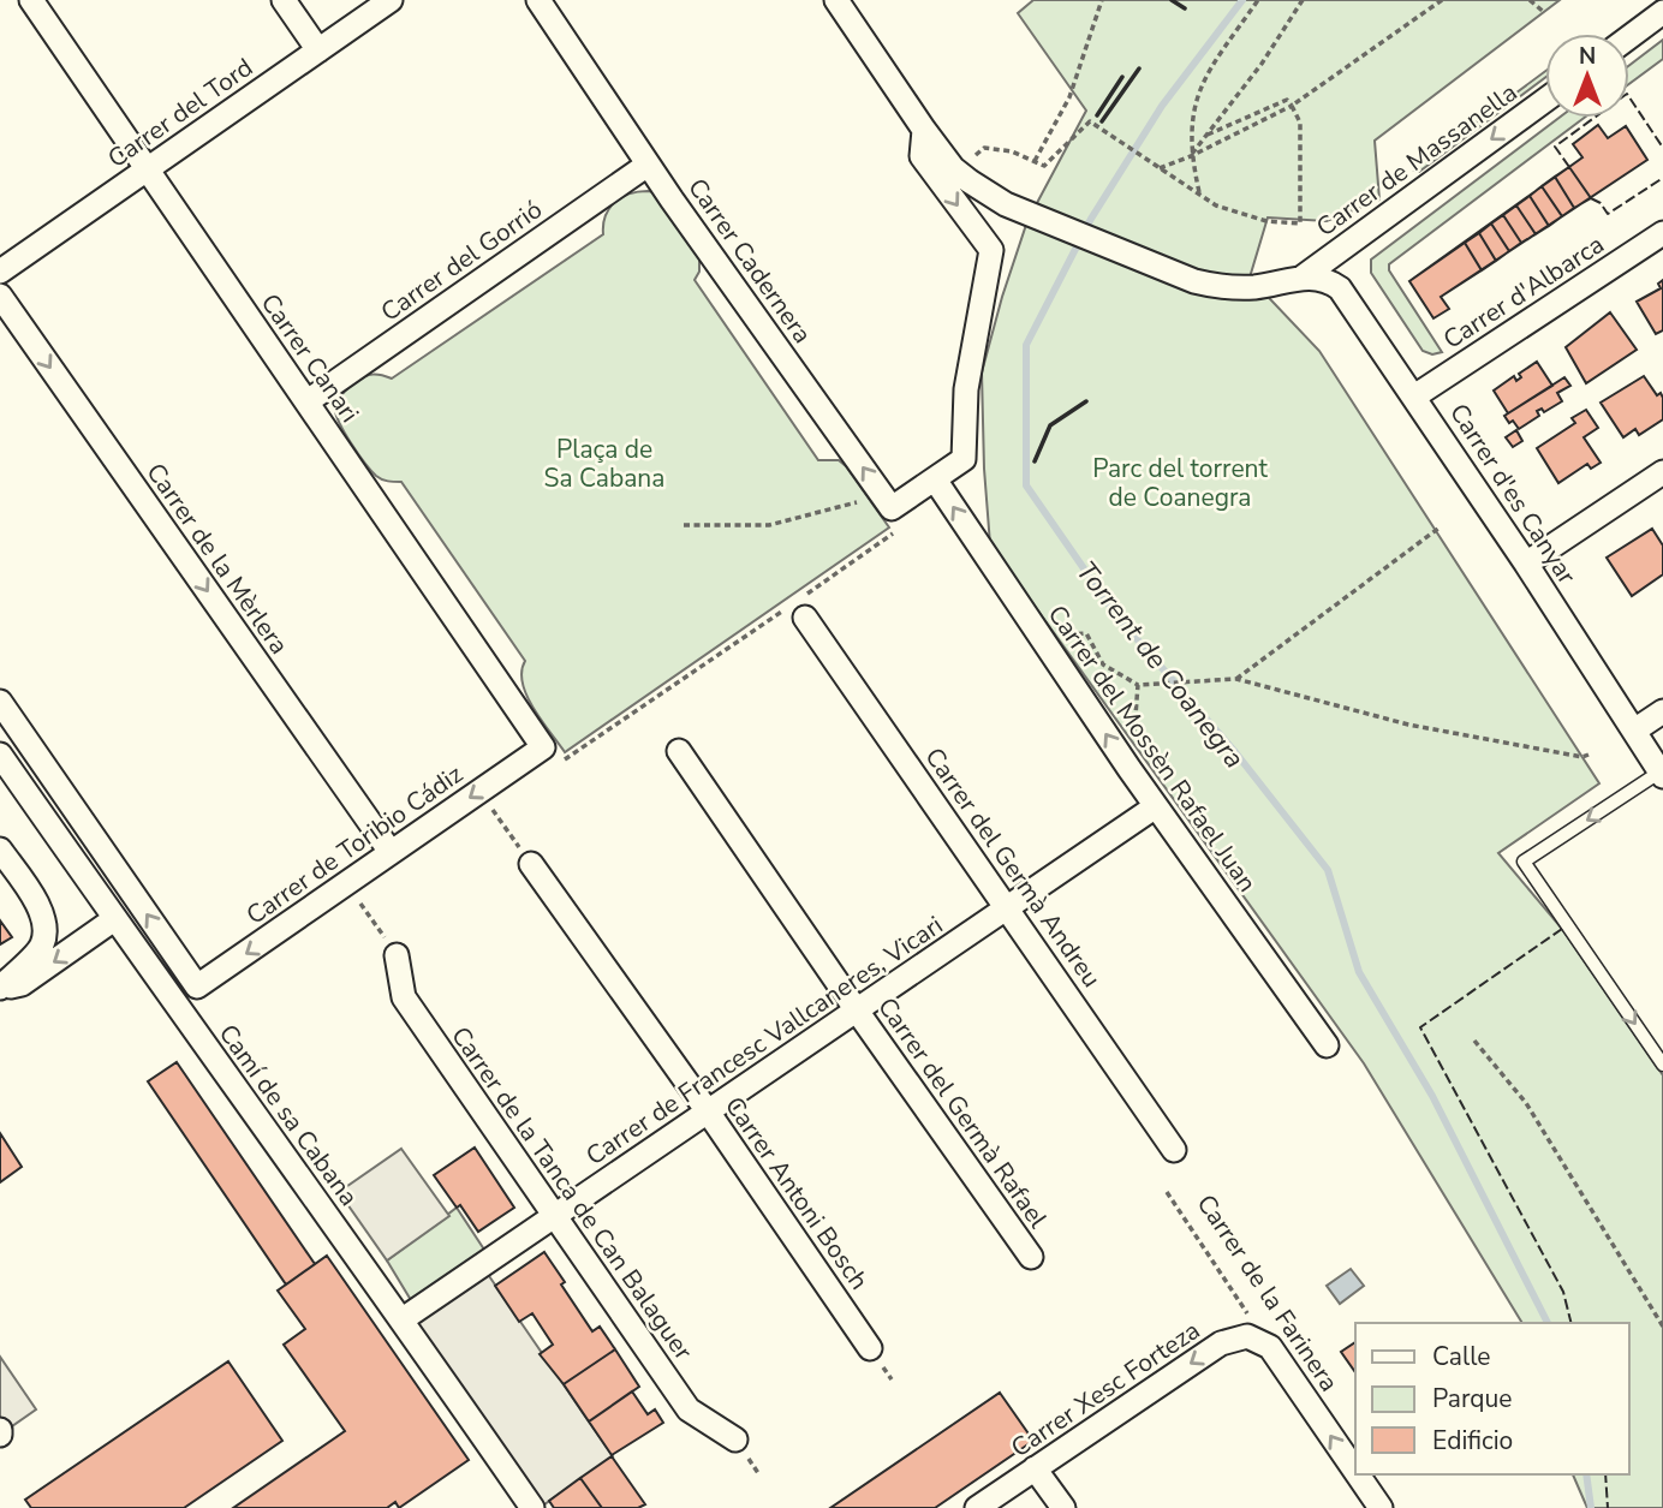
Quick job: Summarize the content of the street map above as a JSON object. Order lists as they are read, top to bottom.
{
  "streets": {
    "street": [
      "Carrer del Tord",
      "Carrer de Massanella",
      "Carrer del Gorrió",
      "Carrer Cadernera",
      "Carrer d'Albarca",
      "Carrer Canari",
      "Carrer d'es Canyar",
      "Carrer de la Mèrlera",
      "Carrer del Mossèn Rafael Juan",
      "Carrer de Toribio Cádiz",
      "Carrer del Germà Andreu",
      "Carrer de Francesc Vallcaneres, Vicari",
      "Carrer del Germà Rafael",
      "Camí de sa Cabana",
      "Carrer de la Tanca de Can Balaguer",
      "Carrer Antoni Bosch",
      "Carrer de la Farinera",
      "Carrer Xesc Forteza"
    ]
  },
  "crossings": [
    ["Carrer del Tord", "Carrer Canari"],
    ["Carrer de Massanella", "Carrer d'es Canyar"],
    ["Carrer del Gorrió", "Carrer Cadernera"],
    ["Carrer del Gorrió", "Carrer Canari"],
    ["Carrer d'Albarca", "Carrer d'es Canyar"],
    ["Carrer Canari", "Carrer de Toribio Cádiz"],
    ["Carrer de la Mèrlera", "Carrer de Toribio Cádiz"],
    ["Carrer del Mossèn Rafael Juan", "Carrer de Francesc Vallcaneres, Vicari"],
    ["Carrer del Germà Andreu", "Carrer de Francesc Vallcaneres, Vicari"],
    ["Carrer de Francesc Vallcaneres, Vicari", "Carrer del Germà Rafael"],
    ["Carrer de Francesc Vallcaneres, Vicari", "Camí de sa Cabana"],
    ["Carrer de Francesc Vallcaneres, Vicari", "Carrer de la Tanca de Can Balaguer"],
    ["Carrer de Francesc Vallcaneres, Vicari", "Carrer Antoni Bosch"],
    ["Carrer de la Farinera", "Carrer Xesc Forteza"]
  ],
  "one_way": [
    "Carrer de Massanella",
    "Carrer Cadernera",
    "Carrer de la Mèrlera",
    "Carrer del Mossèn Rafael Juan",
    "Carrer de la Farinera",
    "Carrer Xesc Forteza"
  ],
  "water": ["Torrent de Coanegra"],
  "parks": ["Plaça de Sa Cabana", "Parc del torrent de Coanegra"],
  "legend": ["Calle", "Parque", "Edificio"],
  "north": "top"
}
